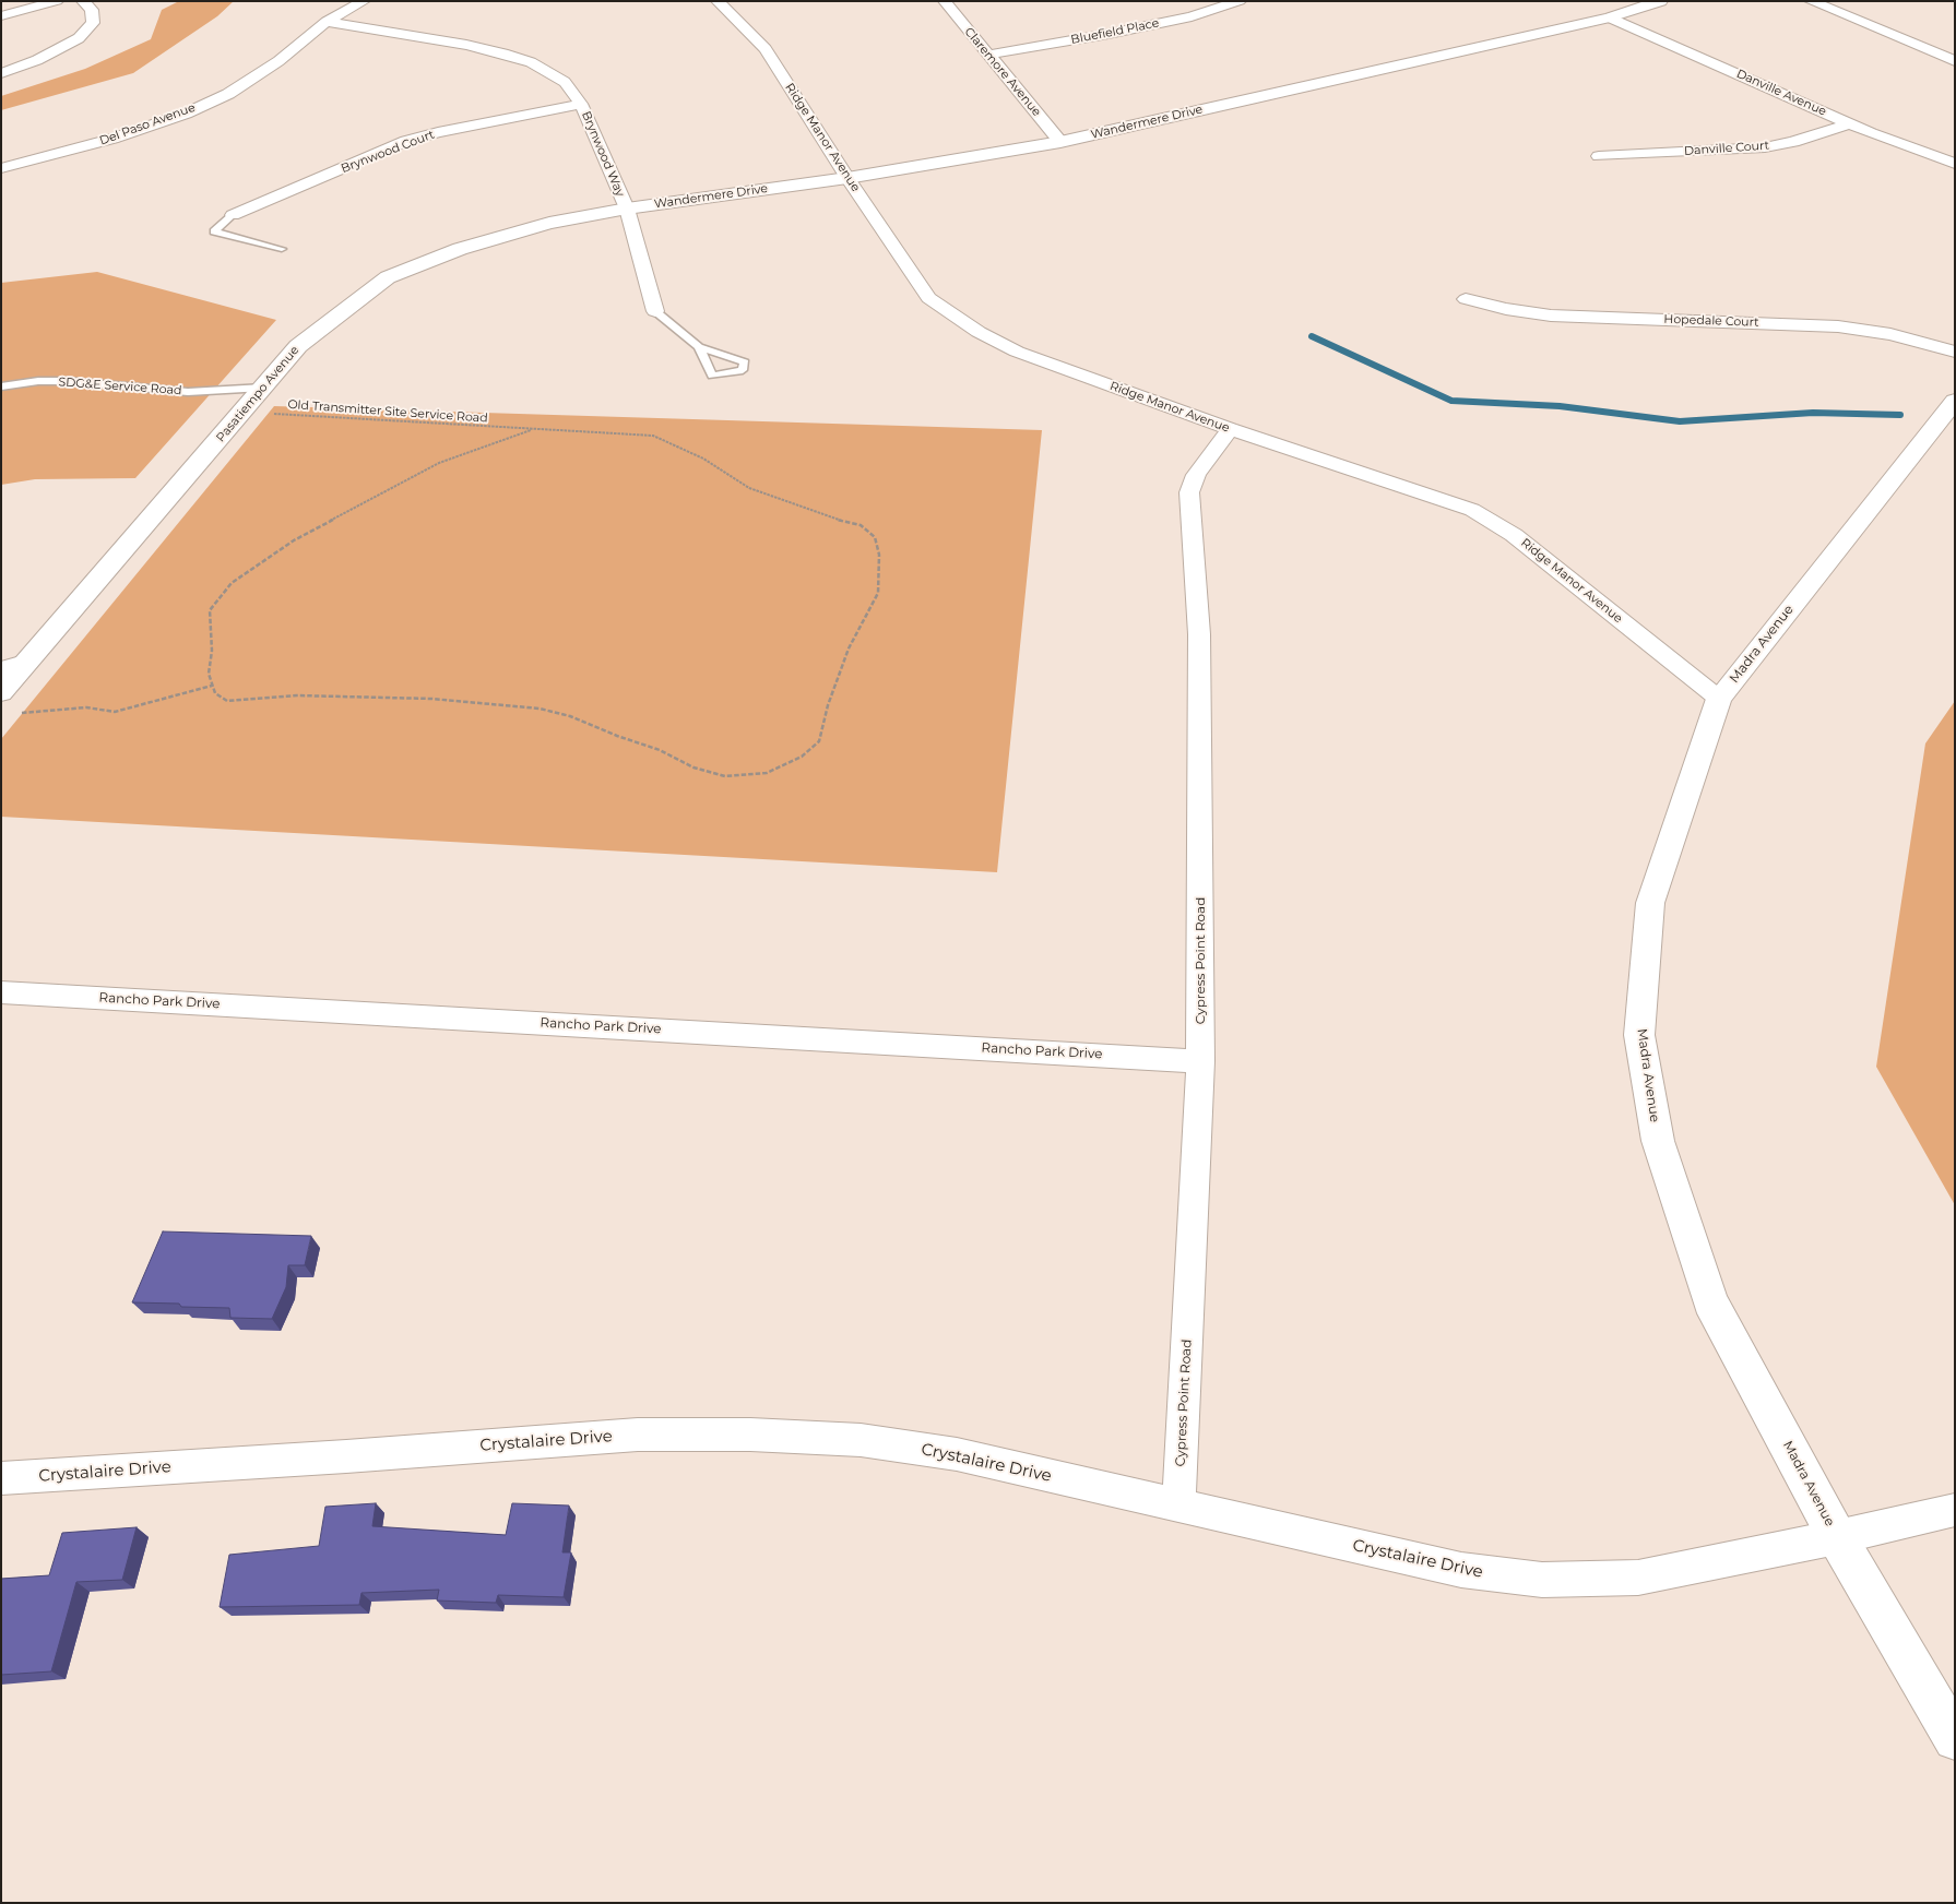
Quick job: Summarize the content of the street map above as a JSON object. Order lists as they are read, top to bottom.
{
  "streets": {
    "street": [
      "Bluefield Place",
      "Claremore Avenue",
      "Danville Avenue",
      "Wandermere Drive",
      "Del Paso Avenue",
      "Ridge Manor Avenue",
      "Danville Court",
      "Brynwood Court",
      "Brynwood Way",
      "Hopedale Court",
      "Pasatiempo Avenue",
      "Madra Avenue",
      "Cypress Point Road",
      "Rancho Park Drive",
      "Crystalaire Drive"
    ],
    "lane": ["SDG&E Service Road"],
    "path": ["Old Transmitter Site Service Road"]
  },
  "crossings": [
    ["Bluefield Place", "Claremore Avenue"],
    ["Claremore Avenue", "Wandermere Drive"],
    ["Danville Avenue", "Wandermere Drive"],
    ["Danville Avenue", "Danville Court"],
    ["Wandermere Drive", "Ridge Manor Avenue"],
    ["Wandermere Drive", "Brynwood Way"],
    ["Wandermere Drive", "Pasatiempo Avenue"],
    ["Del Paso Avenue", "Brynwood Way"],
    ["Ridge Manor Avenue", "Madra Avenue"],
    ["Ridge Manor Avenue", "Cypress Point Road"],
    ["Brynwood Court", "Brynwood Way"],
    ["Brynwood Way", "Pasatiempo Avenue"],
    ["SDG&E Service Road", "Pasatiempo Avenue"],
    ["Pasatiempo Avenue", "Old Transmitter Site Service Road"],
    ["Madra Avenue", "Crystalaire Drive"],
    ["Cypress Point Road", "Rancho Park Drive"],
    ["Cypress Point Road", "Crystalaire Drive"]
  ]
}
